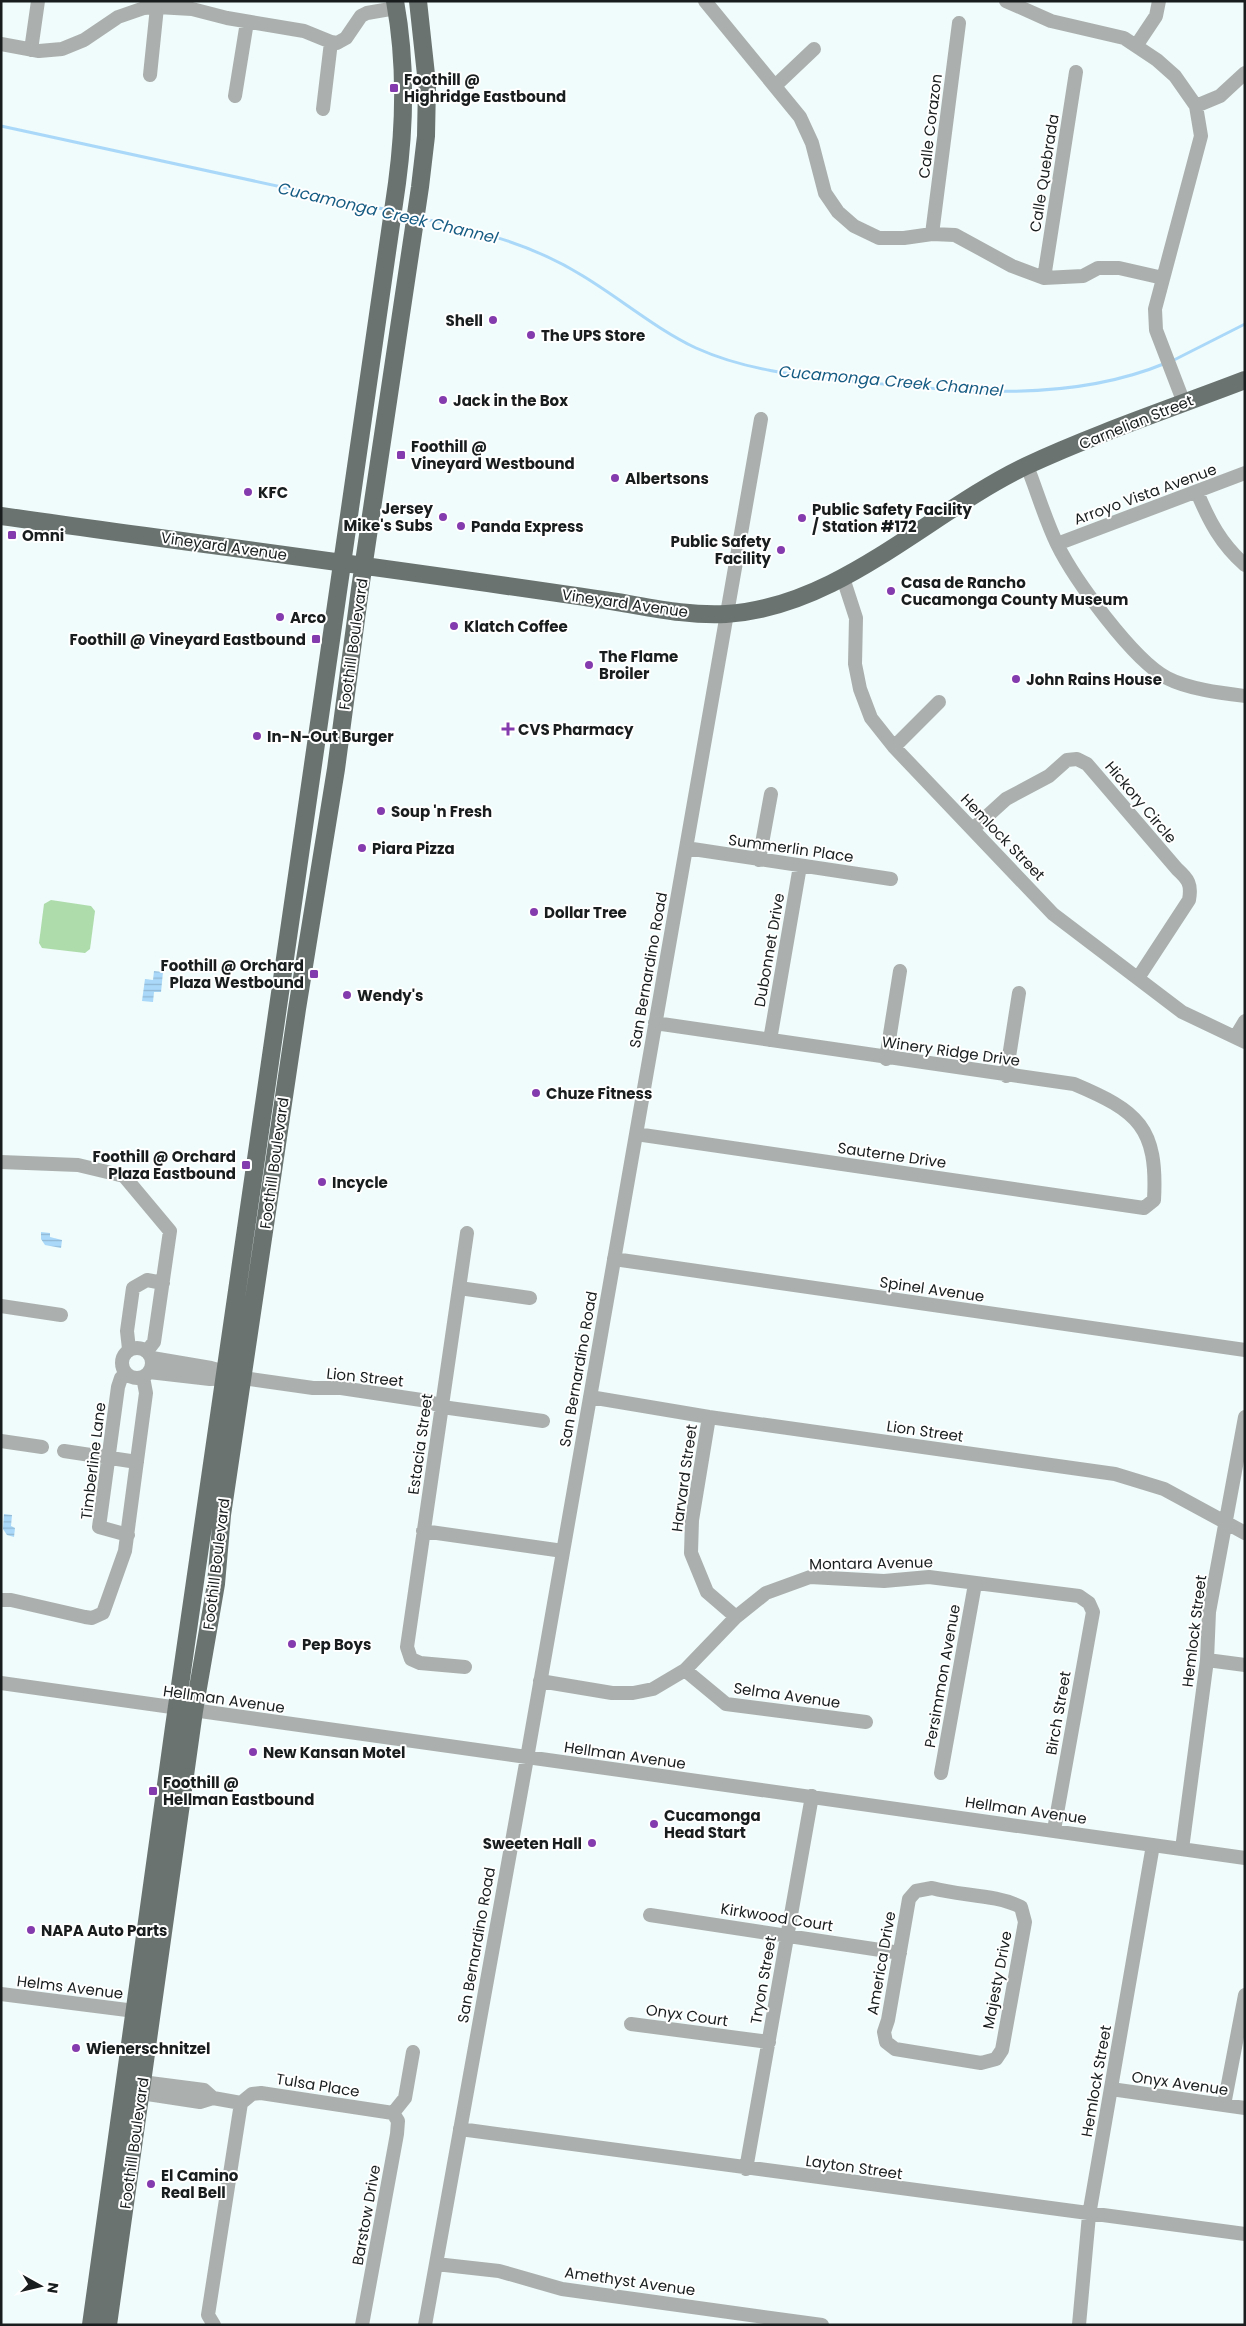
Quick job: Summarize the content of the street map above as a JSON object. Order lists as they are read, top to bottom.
{
  "streets": {
    "main road": ["Carnelian Street", "Vineyard Avenue", "Foothill Boulevard"],
    "street": [
      "Calle Corazon",
      "Calle Quebrada",
      "Arroyo Vista Avenue",
      "Hickory Circle",
      "Hemlock Street",
      "Summerlin Place",
      "Dubonnet Drive",
      "San Bernardino Road",
      "Winery Ridge Drive",
      "Sauterne Drive",
      "Spinel Avenue",
      "Lion Street",
      "Estacia Street",
      "Timberline Lane",
      "Harvard Street",
      "Montara Avenue",
      "Persimmon Avenue",
      "Selma Avenue",
      "Hellman Avenue",
      "Birch Street",
      "Kirkwood Court",
      "America Drive",
      "Tryon Street",
      "Majesty Drive",
      "Helms Avenue",
      "Onyx Court",
      "Onyx Avenue",
      "Tulsa Place",
      "Layton Street",
      "Barstow Drive",
      "Amethyst Avenue"
    ]
  },
  "crossings": [
    ["Carnelian Street", "Vineyard Avenue"],
    ["Vineyard Avenue", "Foothill Boulevard"],
    ["Vineyard Avenue", "Hemlock Street"],
    ["Vineyard Avenue", "San Bernardino Road"],
    ["Foothill Boulevard", "Lion Street"],
    ["Foothill Boulevard", "Hellman Avenue"],
    ["Foothill Boulevard", "Helms Avenue"],
    ["Hickory Circle", "Hemlock Street"],
    ["Hemlock Street", "Lion Street"],
    ["Hemlock Street", "Hellman Avenue"],
    ["Hemlock Street", "Onyx Avenue"],
    ["Hemlock Street", "Layton Street"],
    ["Summerlin Place", "Dubonnet Drive"],
    ["Summerlin Place", "San Bernardino Road"],
    ["Dubonnet Drive", "Winery Ridge Drive"],
    ["San Bernardino Road", "Winery Ridge Drive"],
    ["San Bernardino Road", "Sauterne Drive"],
    ["San Bernardino Road", "Spinel Avenue"],
    ["San Bernardino Road", "Lion Street"],
    ["San Bernardino Road", "Montara Avenue"],
    ["San Bernardino Road", "Hellman Avenue"],
    ["San Bernardino Road", "Layton Street"],
    ["San Bernardino Road", "Amethyst Avenue"],
    ["Winery Ridge Drive", "Sauterne Drive"],
    ["Lion Street", "Estacia Street"],
    ["Lion Street", "Harvard Street"],
    ["Harvard Street", "Montara Avenue"],
    ["Montara Avenue", "Persimmon Avenue"],
    ["Montara Avenue", "Selma Avenue"],
    ["Montara Avenue", "Birch Street"],
    ["Hellman Avenue", "Birch Street"],
    ["Hellman Avenue", "Tryon Street"],
    ["Kirkwood Court", "America Drive"],
    ["Kirkwood Court", "Tryon Street"],
    ["America Drive", "Majesty Drive"],
    ["Tryon Street", "Onyx Court"],
    ["Tryon Street", "Layton Street"],
    ["Tulsa Place", "Barstow Drive"]
  ],
  "water": ["Cucamonga Creek Channel"],
  "places": {
    "transit": [
      "Foothill @ Highridge Eastbound",
      "Foothill @ Vineyard Westbound",
      "Omni",
      "Foothill @ Vineyard Eastbound",
      "Foothill @ Orchard Plaza Westbound",
      "Foothill @ Orchard Plaza Eastbound",
      "Foothill @ Hellman Eastbound"
    ],
    "other": [
      "Shell",
      "The UPS Store",
      "Jack in the Box",
      "Albertsons",
      "KFC",
      "Jersey Mike's Subs",
      "Public Safety Facility / Station #172",
      "Panda Express",
      "Public Safety Facility",
      "Casa de Rancho Cucamonga County Museum",
      "Arco",
      "Klatch Coffee",
      "The Flame Broiler",
      "John Rains House",
      "In-N-Out Burger",
      "Soup 'n Fresh",
      "Piara Pizza",
      "Dollar Tree",
      "Wendy's",
      "Chuze Fitness",
      "Incycle",
      "Pep Boys",
      "New Kansan Motel",
      "Cucamonga Head Start",
      "Sweeten Hall",
      "NAPA Auto Parts",
      "Wienerschnitzel",
      "El Camino Real Bell"
    ],
    "health": ["CVS Pharmacy"]
  },
  "north": "right"
}
